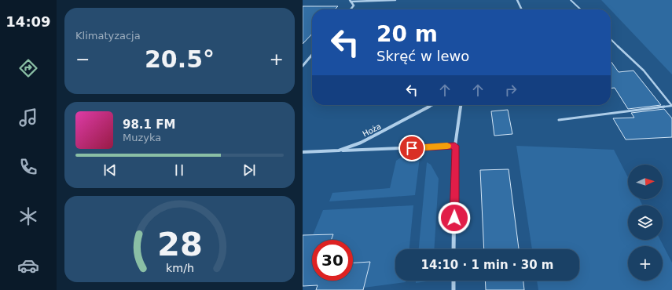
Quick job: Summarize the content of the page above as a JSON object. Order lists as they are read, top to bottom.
{
  "streets": {
    "street": ["Hoża"]
  },
  "north": "right",
  "page": {
    "tabs": "14:09",
    "tile": "Klimatyzacja",
    "turn": ["20 m", "Skręć w lewo"],
    "heat": ["−", "20.5°", "+"],
    "song": ["98.1 FM", "Muzyka"],
    "map_buttons": "+",
    "limit": "30",
    "trip": "14:10 · 1 min · 30 m",
    "gauge": ["28", "km/h"]
  }
}
